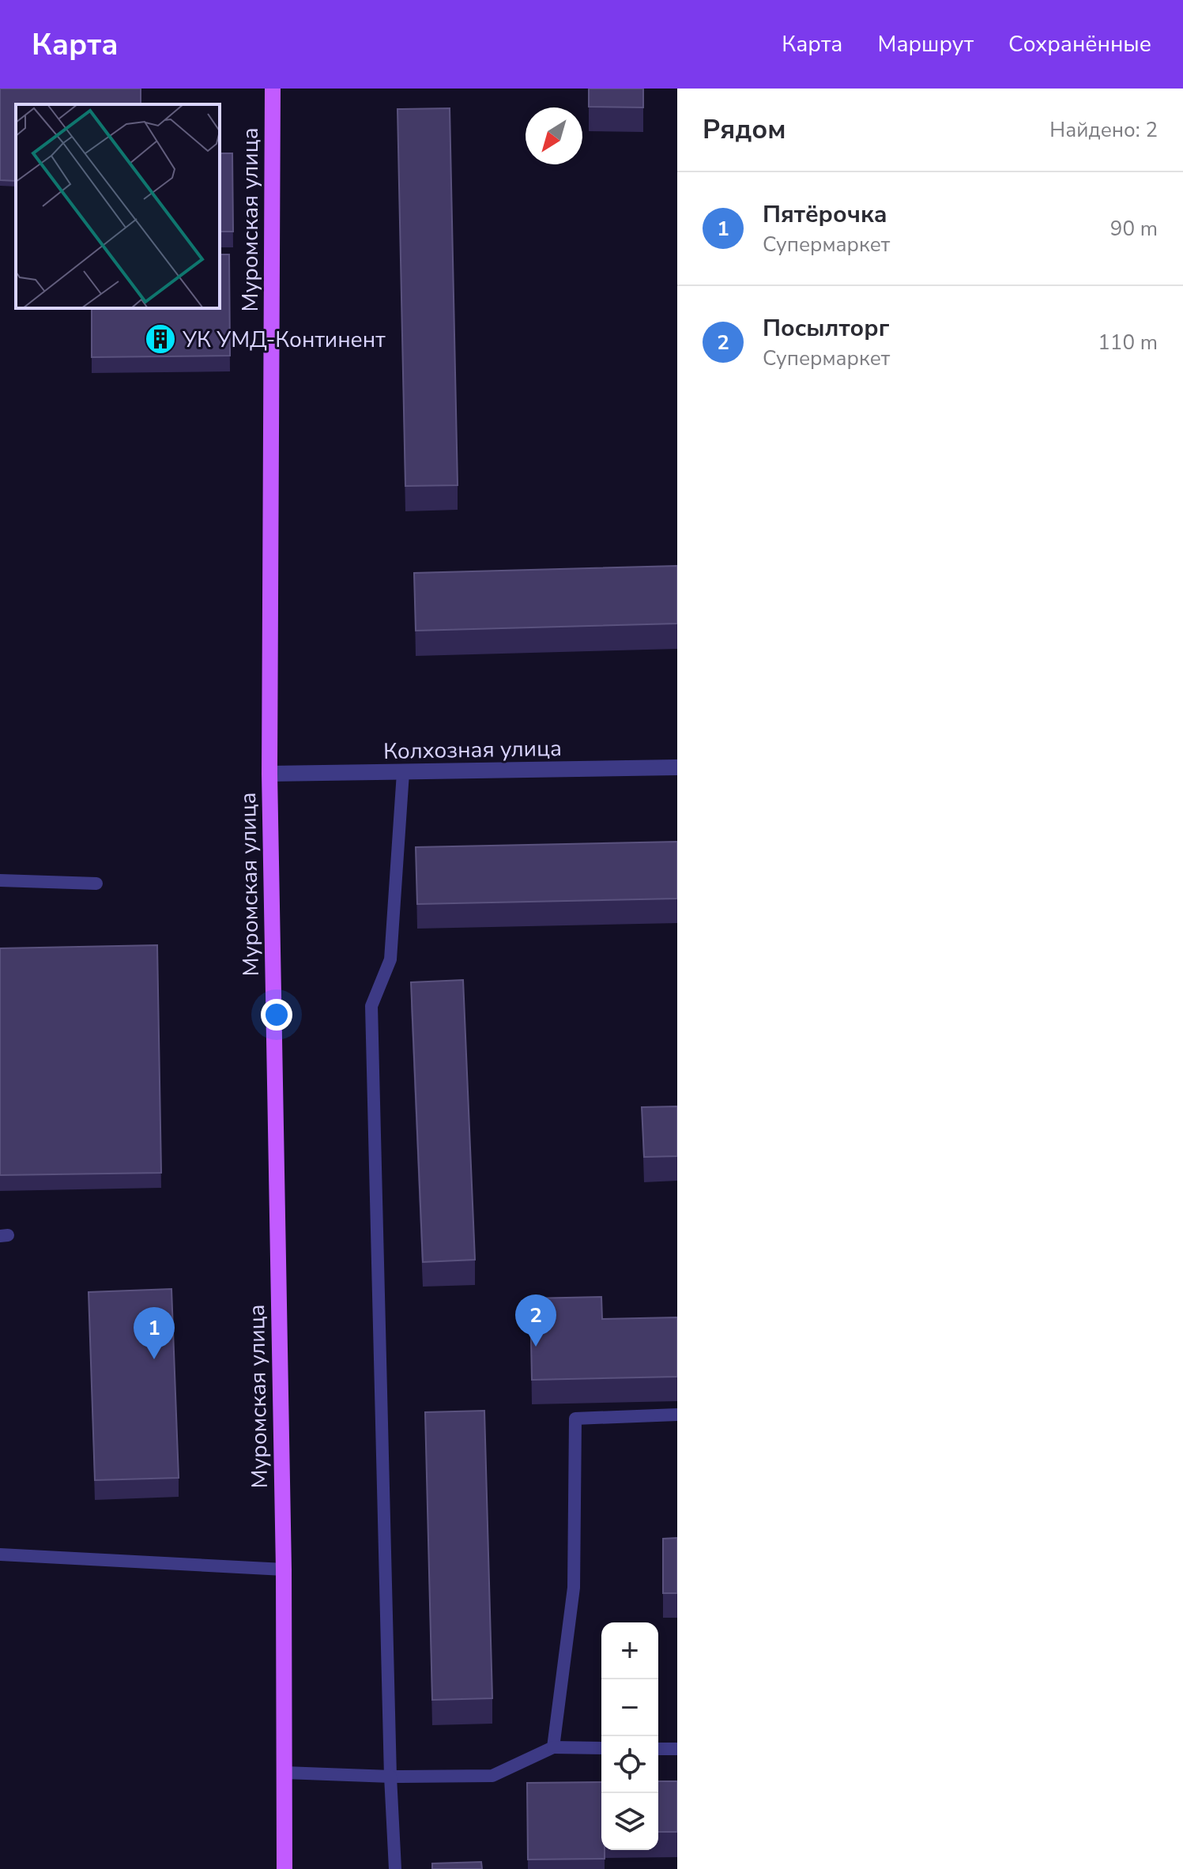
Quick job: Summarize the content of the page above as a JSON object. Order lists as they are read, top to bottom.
{
  "streets": {
    "main road": ["Муромская улица"],
    "street": ["Колхозная улица"]
  },
  "crossings": [
    ["Муромская улица", "Колхозная улица"]
  ],
  "places": {
    "building": ["УК УМД-Континент"]
  },
  "north": "bottom left",
  "page": {
    "header": "Карта",
    "nav": ["Карта", "Маршрут", "Сохранённые"],
    "heading": ["Рядом", "Найдено: 2"],
    "list": [
      {
        "mark": "1",
        "name": "Пятёрочка",
        "note": "Супермаркет",
        "value": "90 m"
      },
      {
        "mark": "2",
        "name": "Посылторг",
        "note": "Супермаркет",
        "value": "110 m"
      }
    ],
    "pins": ["2", "1"],
    "map_buttons": ["+", "−"]
  }
}
